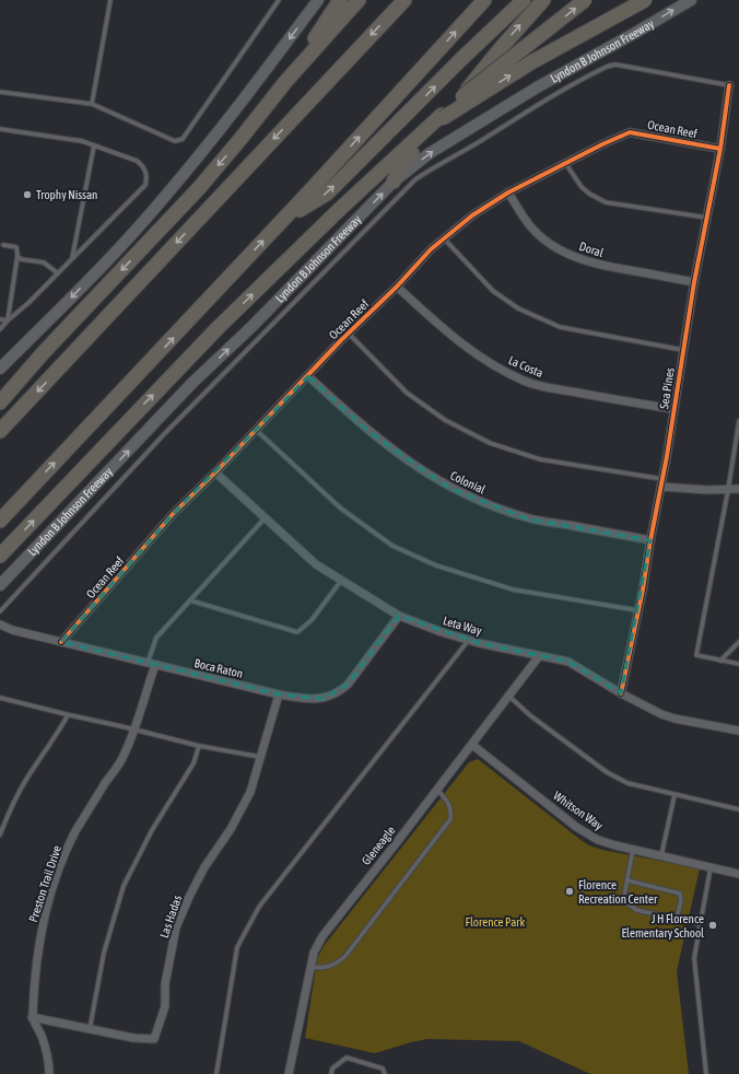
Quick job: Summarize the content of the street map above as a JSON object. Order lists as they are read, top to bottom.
{
  "streets": {
    "main road": ["Lyndon B Johnson Freeway"],
    "street": [
      "Ocean Reef",
      "Doral",
      "La Costa",
      "Sea Pines",
      "Colonial",
      "Leta Way",
      "Boca Raton",
      "Whitson Way",
      "Gleneagle",
      "Preston Trail Drive",
      "Las Hadas"
    ]
  },
  "crossings": [
    ["Ocean Reef", "Doral"],
    ["Ocean Reef", "La Costa"],
    ["Ocean Reef", "Sea Pines"],
    ["Ocean Reef", "Colonial"],
    ["Ocean Reef", "Leta Way"],
    ["Ocean Reef", "Boca Raton"],
    ["Doral", "Sea Pines"],
    ["La Costa", "Sea Pines"],
    ["Sea Pines", "Colonial"],
    ["Sea Pines", "Leta Way"],
    ["Leta Way", "Boca Raton"],
    ["Leta Way", "Gleneagle"],
    ["Boca Raton", "Preston Trail Drive"],
    ["Boca Raton", "Las Hadas"],
    ["Whitson Way", "Gleneagle"],
    ["Preston Trail Drive", "Las Hadas"]
  ],
  "one_way": ["Lyndon B Johnson Freeway"],
  "parks": ["Florence Park"],
  "places": ["Trophy Nissan", "Florence Recreation Center", "J H Florence Elementary School"]
}
